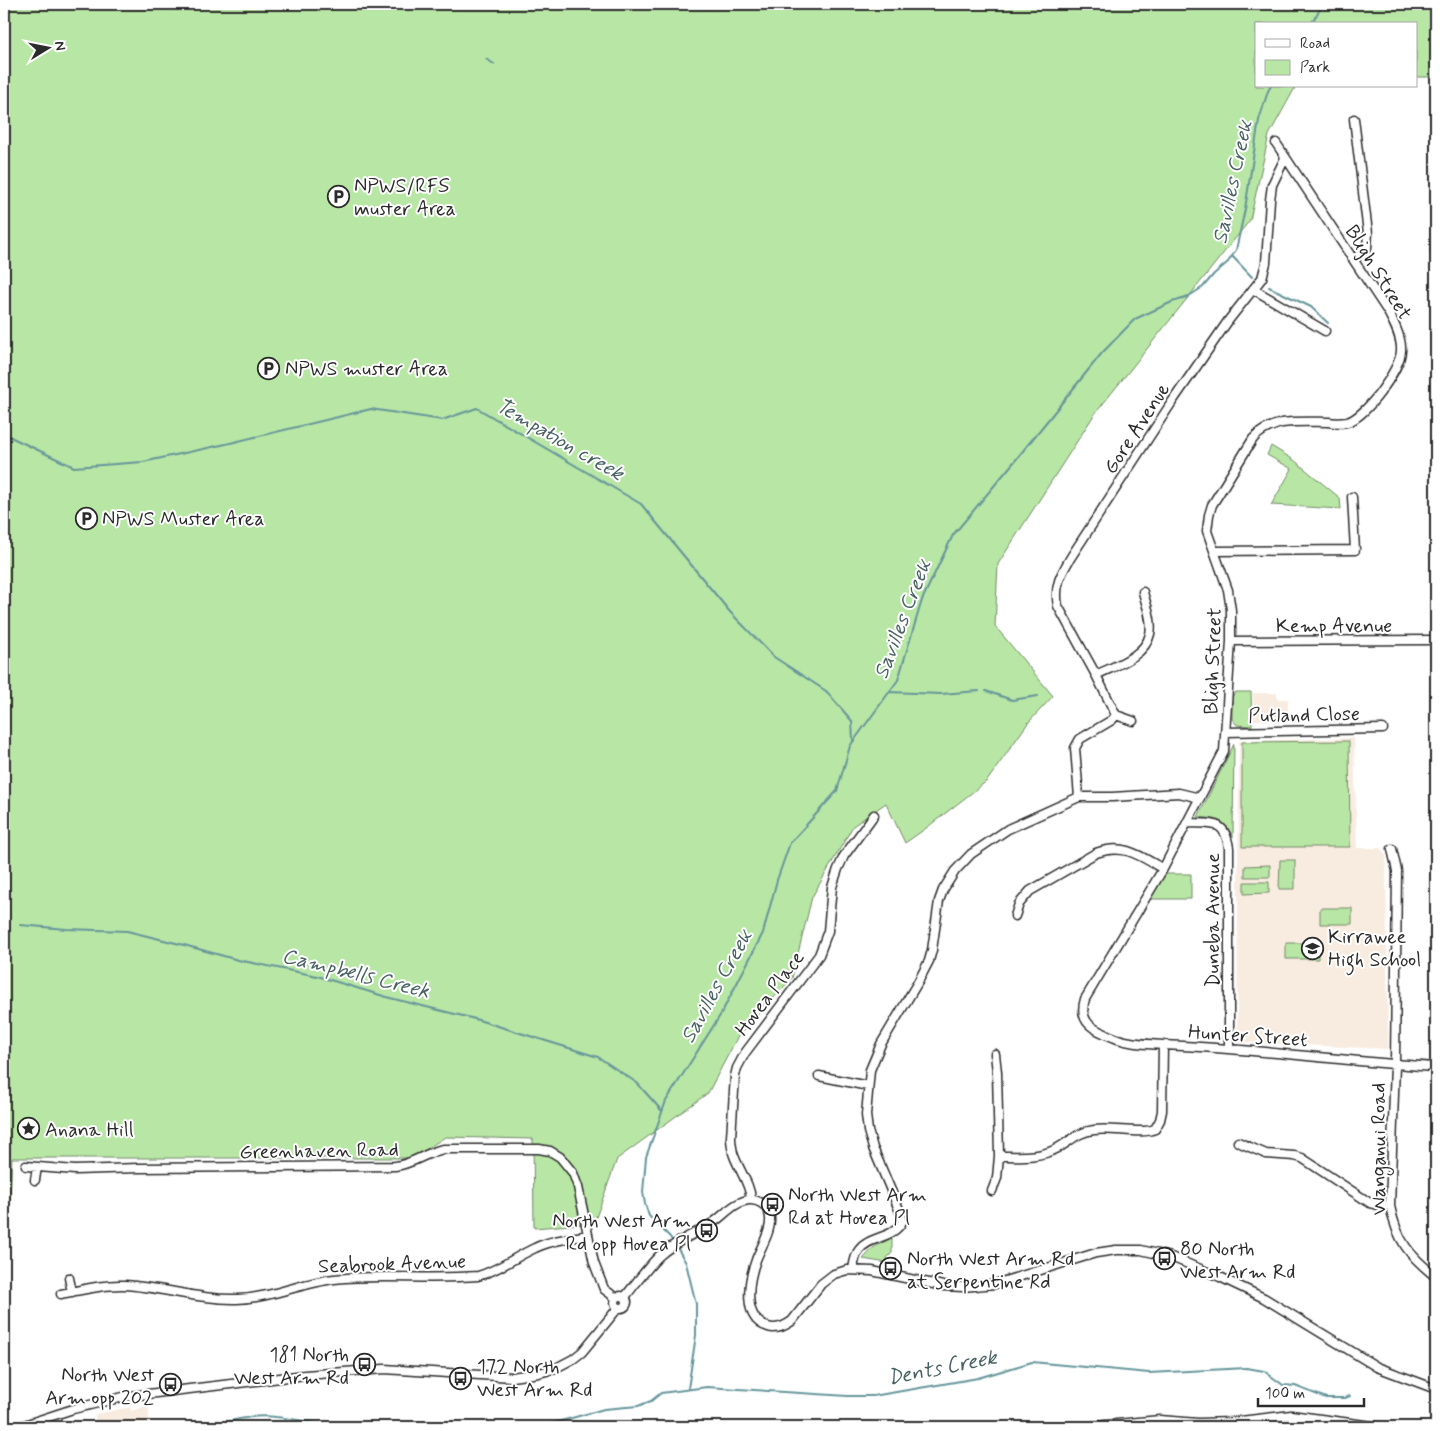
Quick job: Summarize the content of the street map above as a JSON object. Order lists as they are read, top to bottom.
{
  "streets": {
    "street": [
      "Bligh Street",
      "Gore Avenue",
      "Kemp Avenue",
      "Putland Close",
      "Duneba Avenue",
      "Hovea Place",
      "Hunter Street",
      "Wanganui Road",
      "Greenhaven Road",
      "Seabrook Avenue"
    ]
  },
  "crossings": [
    ["Bligh Street", "Gore Avenue"],
    ["Bligh Street", "Kemp Avenue"],
    ["Bligh Street", "Putland Close"],
    ["Bligh Street", "Duneba Avenue"],
    ["Bligh Street", "Hunter Street"],
    ["Duneba Avenue", "Hunter Street"],
    ["Hunter Street", "Wanganui Road"],
    ["Greenhaven Road", "Seabrook Avenue"]
  ],
  "water": [
    "Savilles Creek",
    "Tempation creek",
    "Campbells Creek",
    "Dents Creek"
  ],
  "places": {
    "parking": ["NPWS/RFS muster Area", "NPWS muster Area", "NPWS Muster Area"],
    "school or university": ["Kirrawee High School"],
    "place": ["Anana Hill"],
    "bus stop": [
      "North West Arm Rd at Hovea Pl",
      "North West Arm Rd opp Hovea Pl",
      "80 North West Arm Rd",
      "North West Arm Rd at Serpentine Rd",
      "181 North West Arm Rd",
      "172 North West Arm Rd",
      "North West Arm opp 202"
    ]
  },
  "legend": ["Road", "Park"],
  "scale_bar": "100 m",
  "north": "right"
}
